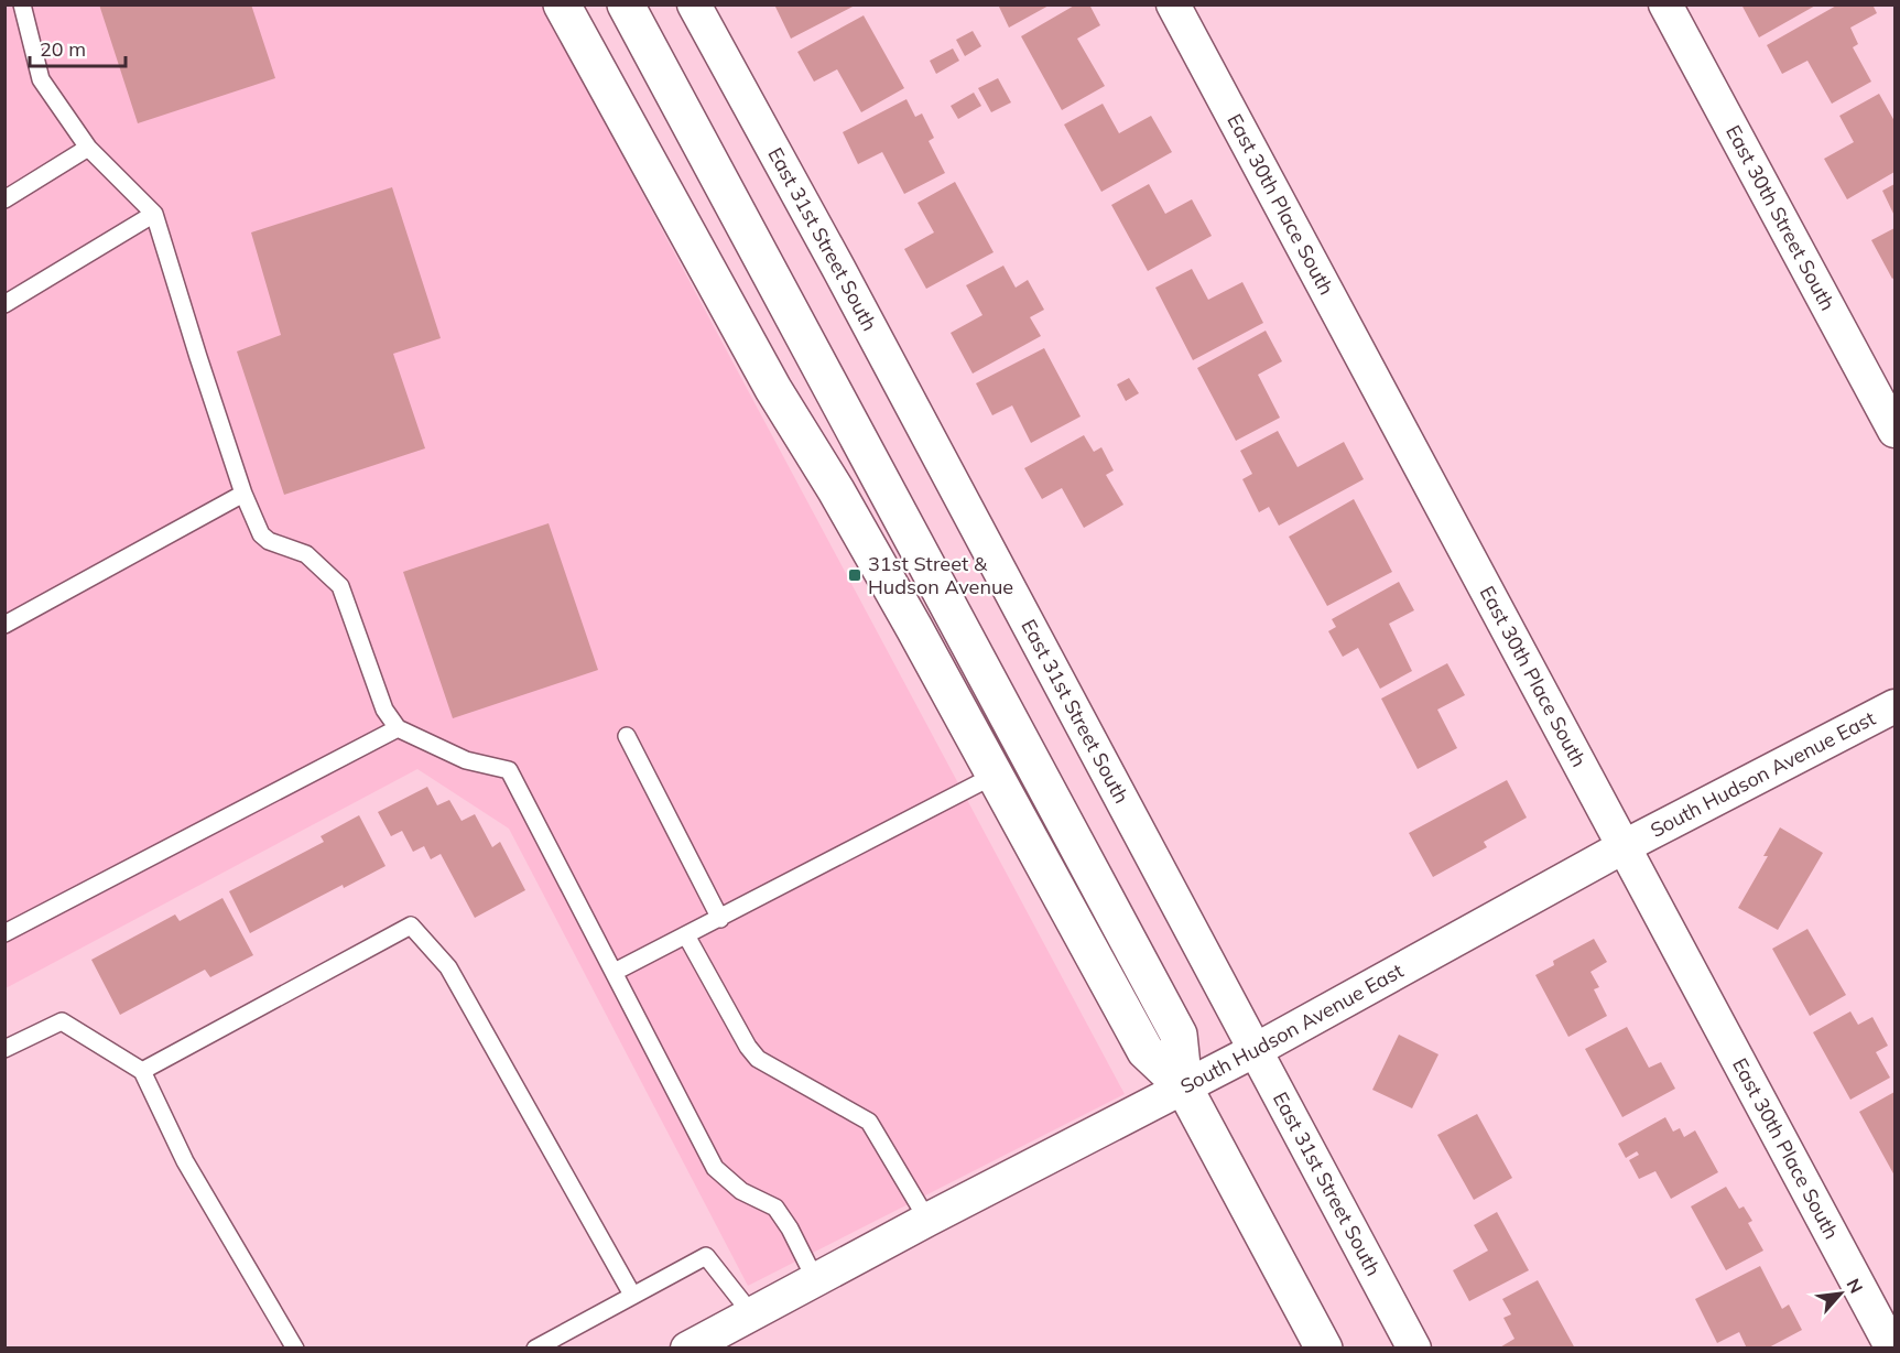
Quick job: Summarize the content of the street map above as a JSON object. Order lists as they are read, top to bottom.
{
  "streets": {
    "street": [
      "East 30th Place South",
      "East 30th Street South",
      "East 31st Street South",
      "South Hudson Avenue East"
    ]
  },
  "crossings": [
    ["East 30th Place South", "South Hudson Avenue East"],
    ["East 31st Street South", "South Hudson Avenue East"]
  ],
  "places": {
    "transit": ["31st Street & Hudson Avenue"]
  },
  "scale_bar": "20 m",
  "north": "top right"
}
